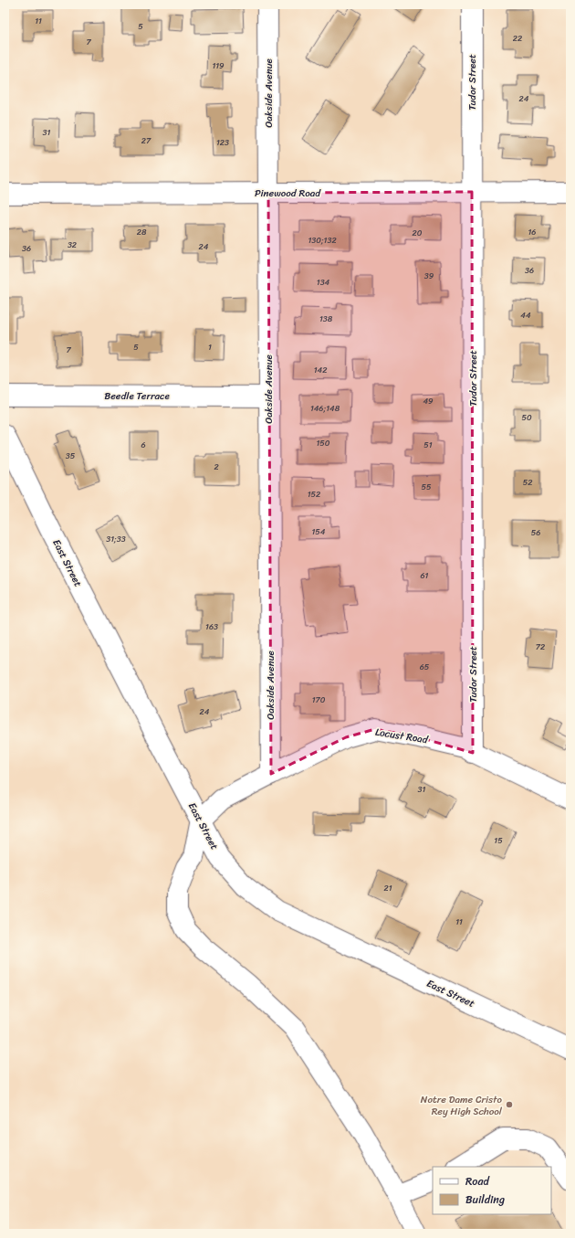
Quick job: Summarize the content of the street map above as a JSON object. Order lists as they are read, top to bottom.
{
  "streets": {
    "street": [
      "Tudor Street",
      "Oakside Avenue",
      "Pinewood Road",
      "Beedle Terrace",
      "East Street",
      "Locust Road"
    ]
  },
  "crossings": [
    ["Tudor Street", "Pinewood Road"],
    ["Tudor Street", "Locust Road"],
    ["Oakside Avenue", "Pinewood Road"],
    ["Oakside Avenue", "Beedle Terrace"],
    ["Oakside Avenue", "Locust Road"],
    ["East Street", "Locust Road"]
  ],
  "places": ["Notre Dame Cristo Rey High School"],
  "house_numbers": [
    "11",
    "5",
    "22",
    "7",
    "119",
    "24",
    "31",
    "27",
    "123",
    "28",
    "16",
    "20",
    "130;132",
    "32",
    "24",
    "36",
    "36",
    "39",
    "134",
    "44",
    "138",
    "5",
    "1",
    "7",
    "142",
    "49",
    "146;148",
    "50",
    "150",
    "6",
    "51",
    "35",
    "2",
    "52",
    "55",
    "152",
    "154",
    "56",
    "31;33",
    "61",
    "163",
    "72",
    "65",
    "170",
    "24",
    "31",
    "15",
    "21",
    "11"
  ],
  "legend": ["Road", "Building"]
}
